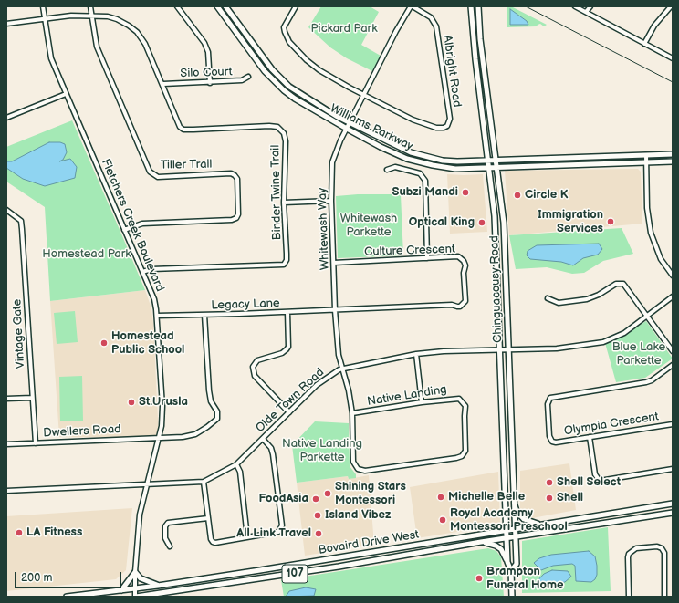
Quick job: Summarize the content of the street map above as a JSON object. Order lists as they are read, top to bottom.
{
  "streets": {
    "main road": [
      "Williams Parkway",
      "Chinguacousy Road",
      "Bovaird Drive West",
      "107"
    ],
    "street": [
      "Albright Road",
      "Silo Court",
      "Tiller Trail",
      "Binder Twine Trail",
      "Fletchers Creek Boulevard",
      "Whitewash Way",
      "Culture Crescent",
      "Legacy Lane",
      "Vintage Gate",
      "Native Landing",
      "Olde Town Road",
      "Olympia Crescent",
      "Dwellers Road"
    ]
  },
  "crossings": [
    ["Albright Road", "Whitewash Way"],
    ["Silo Court", "Binder Twine Trail"],
    ["Williams Parkway", "Whitewash Way"],
    ["Williams Parkway", "Chinguacousy Road"],
    ["Tiller Trail", "Binder Twine Trail"],
    ["Tiller Trail", "Fletchers Creek Boulevard"],
    ["Binder Twine Trail", "Fletchers Creek Boulevard"],
    ["Fletchers Creek Boulevard", "Legacy Lane"],
    ["Fletchers Creek Boulevard", "Olde Town Road"],
    ["Fletchers Creek Boulevard", "Dwellers Road"],
    ["Fletchers Creek Boulevard", "Bovaird Drive West"],
    ["Whitewash Way", "Culture Crescent"],
    ["Whitewash Way", "Legacy Lane"],
    ["Whitewash Way", "Native Landing"],
    ["Whitewash Way", "Olde Town Road"],
    ["Culture Crescent", "Legacy Lane"],
    ["Chinguacousy Road", "Olde Town Road"],
    ["Chinguacousy Road", "Bovaird Drive West"],
    ["Legacy Lane", "Dwellers Road"],
    ["Vintage Gate", "Dwellers Road"],
    ["Native Landing", "Olde Town Road"]
  ],
  "parks": [
    "Pickard Park",
    "Whitewash Parkette",
    "Homestead Park",
    "Blue Lake Parkette",
    "Native Landing Parkette"
  ],
  "places": [
    "Subzi Mandi",
    "Circle K",
    "Immigration Services",
    "Optical King",
    "Homestead Public School",
    "St.Urusla",
    "Shell Select",
    "Shining Stars Montessori",
    "Michelle Belle",
    "Shell",
    "FoodAsia",
    "Island Vibez",
    "Royal Academy Montessori Preschool",
    "LA Fitness",
    "All Link Travel",
    "Brampton Funeral Home"
  ],
  "scale_bar": "200 m"
}
